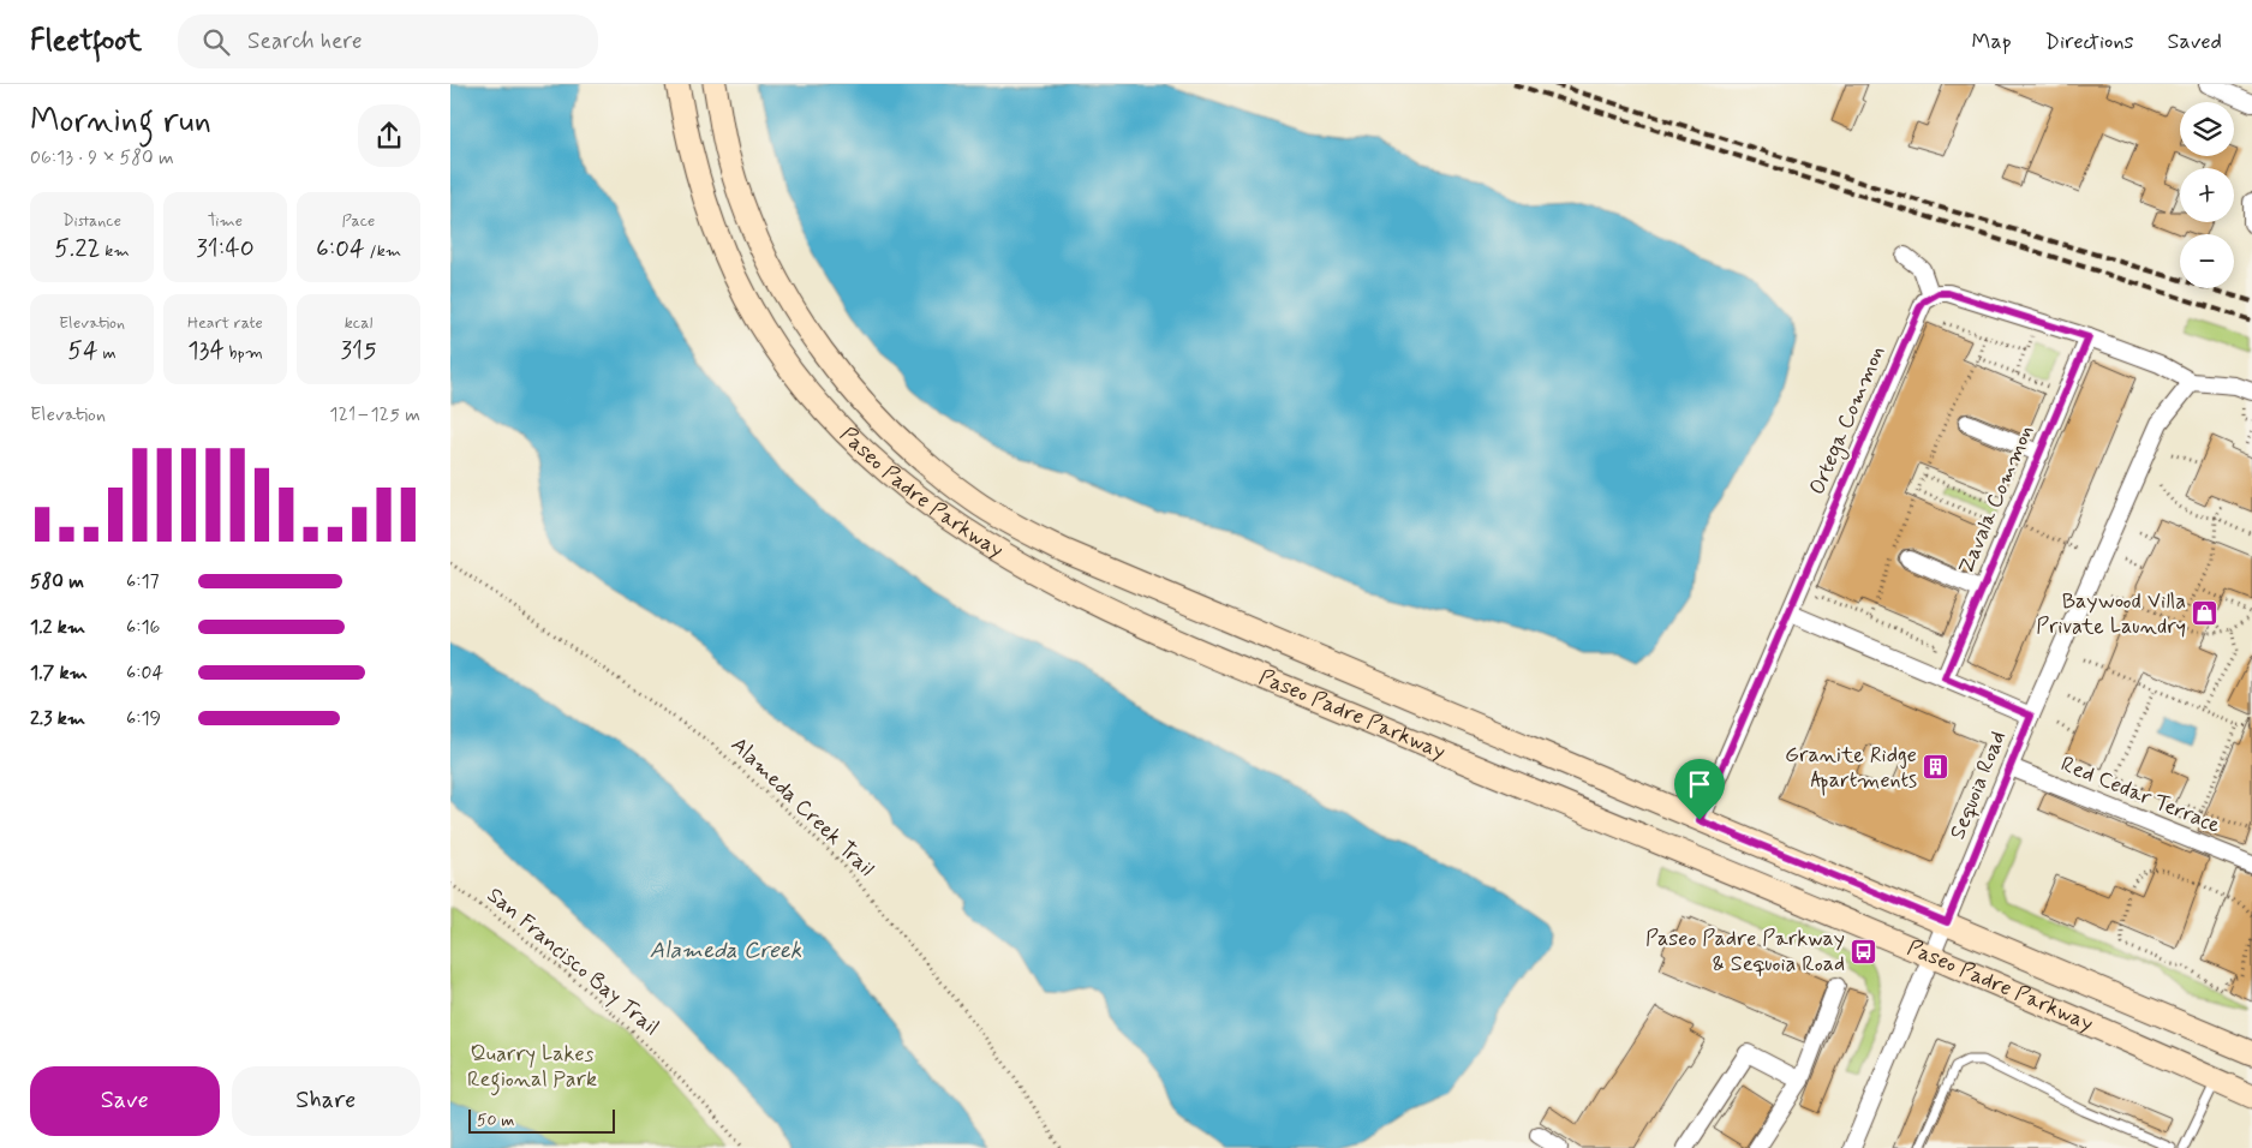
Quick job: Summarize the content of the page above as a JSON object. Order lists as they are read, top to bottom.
{
  "streets": {
    "main road": ["Paseo Padre Parkway"],
    "street": [
      "Ortega Common",
      "Zavala Common",
      "Sequoia Road",
      "Red Cedar Terrace"
    ],
    "path": ["Alameda Creek Trail", "San Francisco Bay Trail"]
  },
  "crossings": [
    ["Ortega Common", "Paseo Padre Parkway"],
    ["Paseo Padre Parkway", "Sequoia Road"],
    ["Sequoia Road", "Red Cedar Terrace"]
  ],
  "water": ["Alameda Creek"],
  "parks": ["Quarry Lakes Regional Park"],
  "places": {
    "shop": ["Baywood Villa Private Laundry"],
    "building": ["Granite Ridge Apartments"],
    "bus stop": ["Paseo Padre Parkway & Sequoia Road"]
  },
  "scale_bar": "50 m",
  "page": {
    "header": "Fleetfoot",
    "search": "Search here",
    "nav": ["Map", "Directions", "Saved"],
    "heading": ["Morning run", "06:13 · 9 × 580 m"],
    "map_buttons": ["+", "−"],
    "stats": [
      ["Distance", "5.22 km"],
      ["Time", "31:40"],
      ["Pace", "6:04 /km"],
      ["Elevation", "54 m"],
      ["Heart rate", "134 bpm"],
      ["kcal", "315"]
    ],
    "chart": ["Elevation", "121–125 m"],
    "list": [
      {
        "name": "580 m",
        "note": "6:17"
      },
      {
        "name": "1.2 km",
        "note": "6:16"
      },
      {
        "name": "1.7 km",
        "note": "6:04"
      },
      {
        "name": "2.3 km",
        "note": "6:19"
      }
    ],
    "buttons": ["Save", "Share"],
    "scale": "50 m"
  }
}
